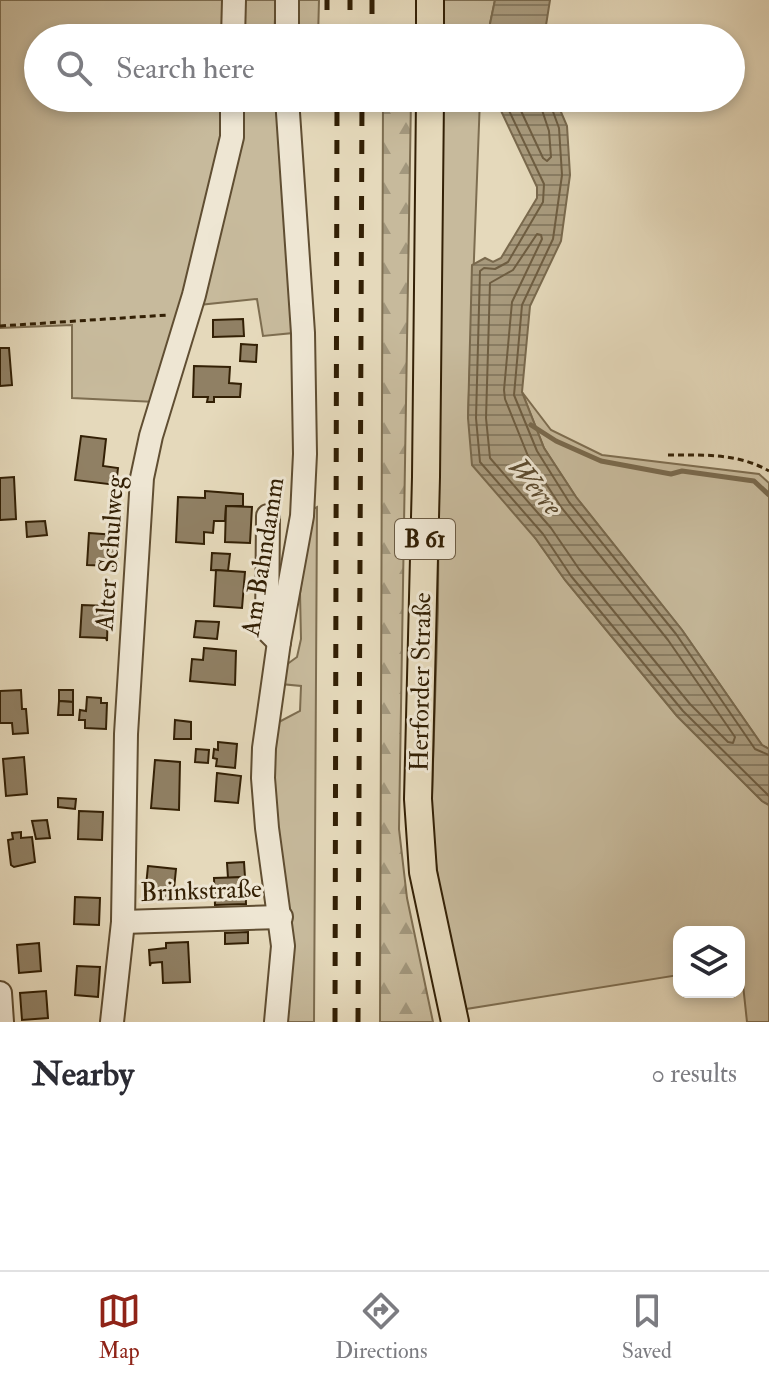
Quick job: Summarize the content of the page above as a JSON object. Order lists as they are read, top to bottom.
{
  "streets": {
    "main road": ["B 61", "Herforder Straße"],
    "street": ["Alter Schulweg", "Am Bahndamm", "Brinkstraße"]
  },
  "crossings": [
    ["Alter Schulweg", "Brinkstraße"],
    ["Am Bahndamm", "Brinkstraße"]
  ],
  "water": ["Werre"],
  "page": {
    "search": "Search here",
    "heading": ["Nearby", "0 results"],
    "nav": ["Map", "Directions", "Saved"]
  }
}
